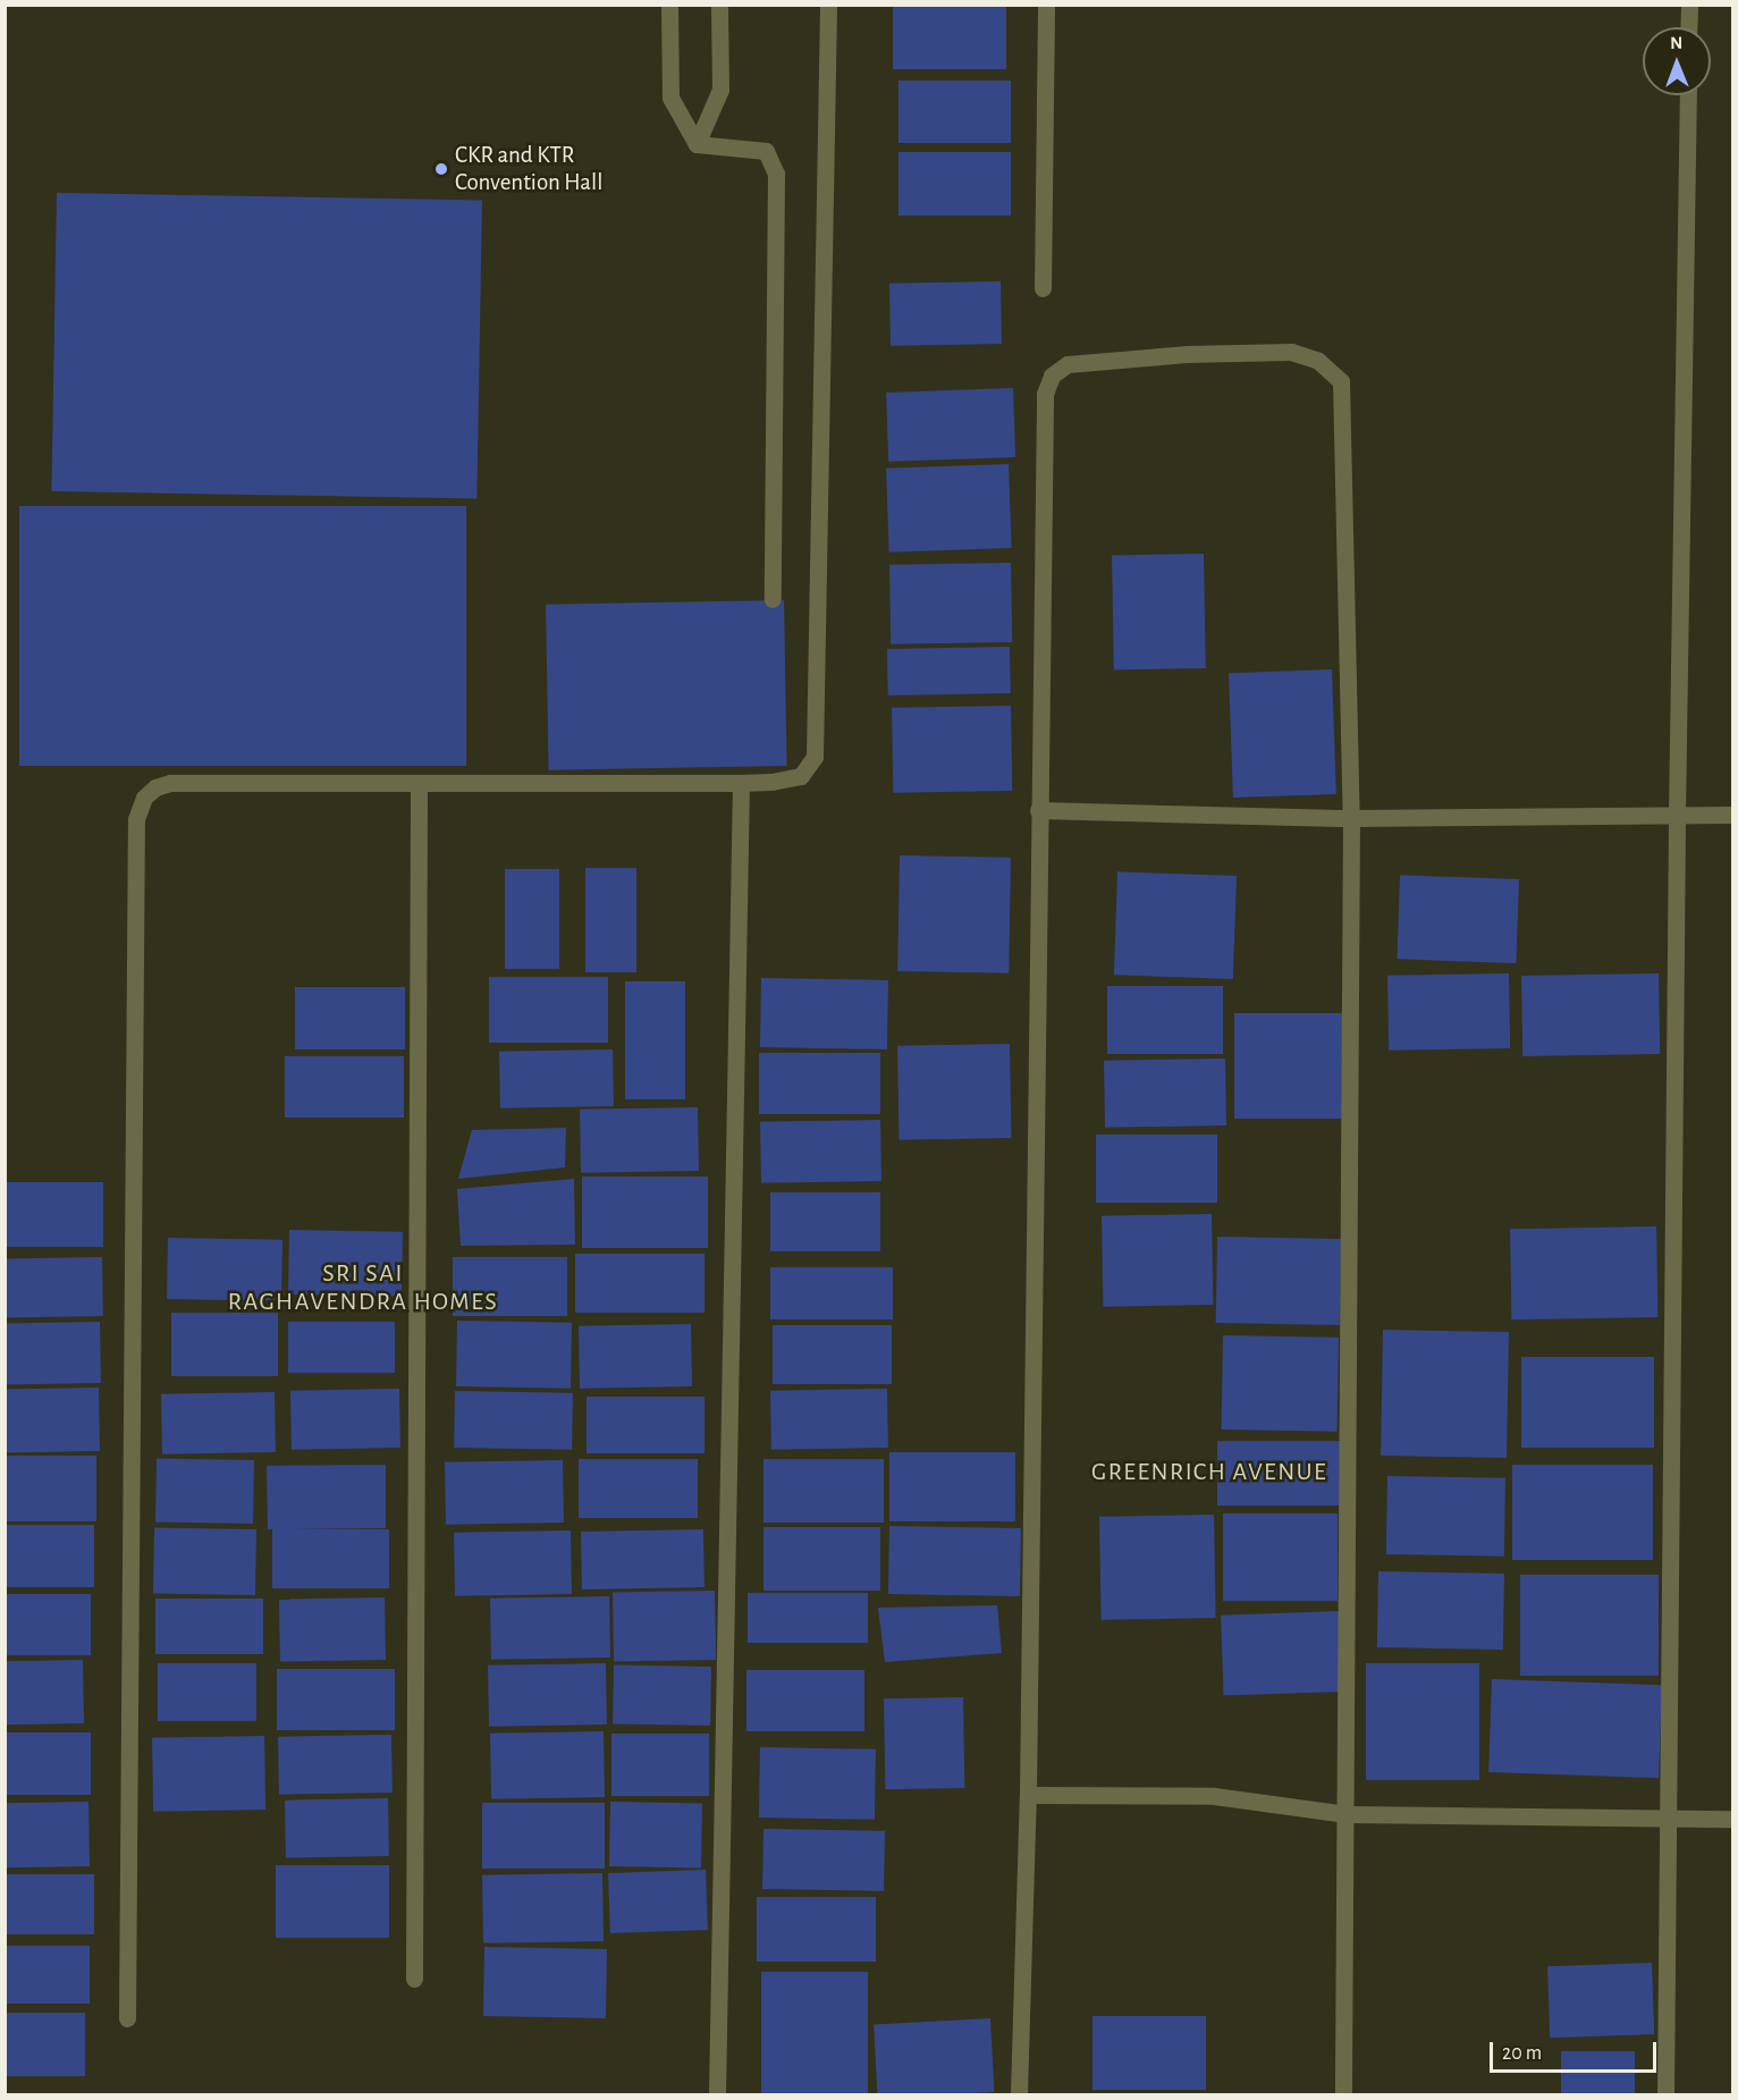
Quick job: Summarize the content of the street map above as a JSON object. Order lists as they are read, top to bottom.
{
  "districts": ["SRI SAI RAGHAVENDRA HOMES", "GREENRICH AVENUE"],
  "places": ["CKR and KTR Convention Hall"],
  "scale_bar": "20 m",
  "north": "top"
}
